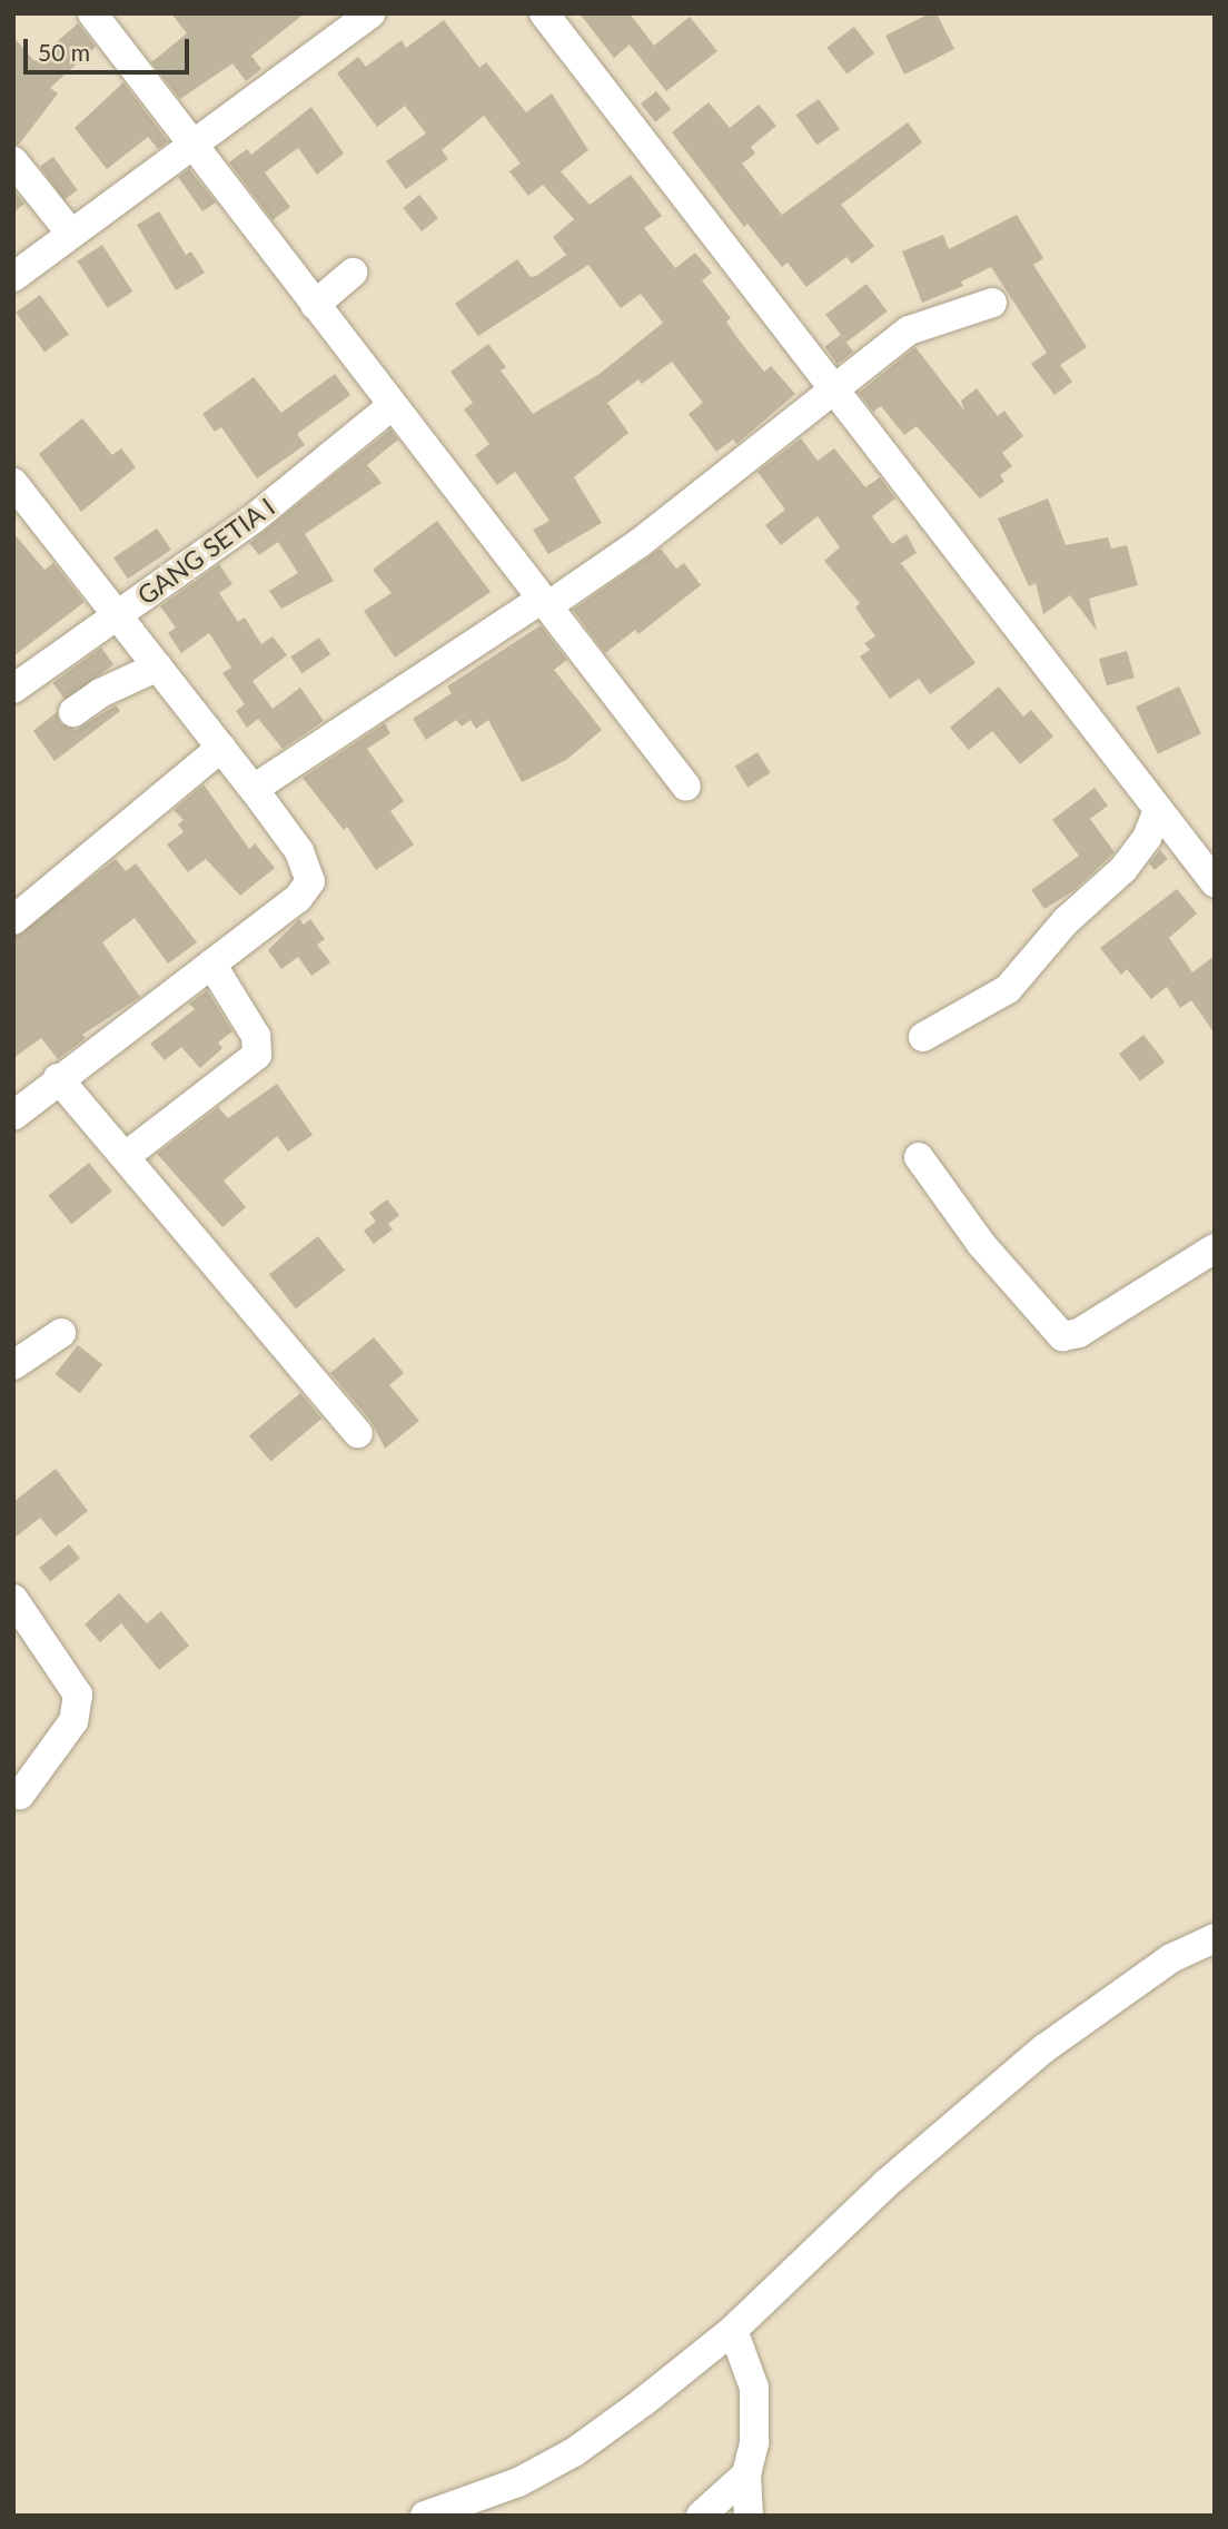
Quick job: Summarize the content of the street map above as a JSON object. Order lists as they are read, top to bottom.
{
  "streets": {
    "street": ["GANG SETIA I"]
  },
  "scale_bar": "50 m"
}
